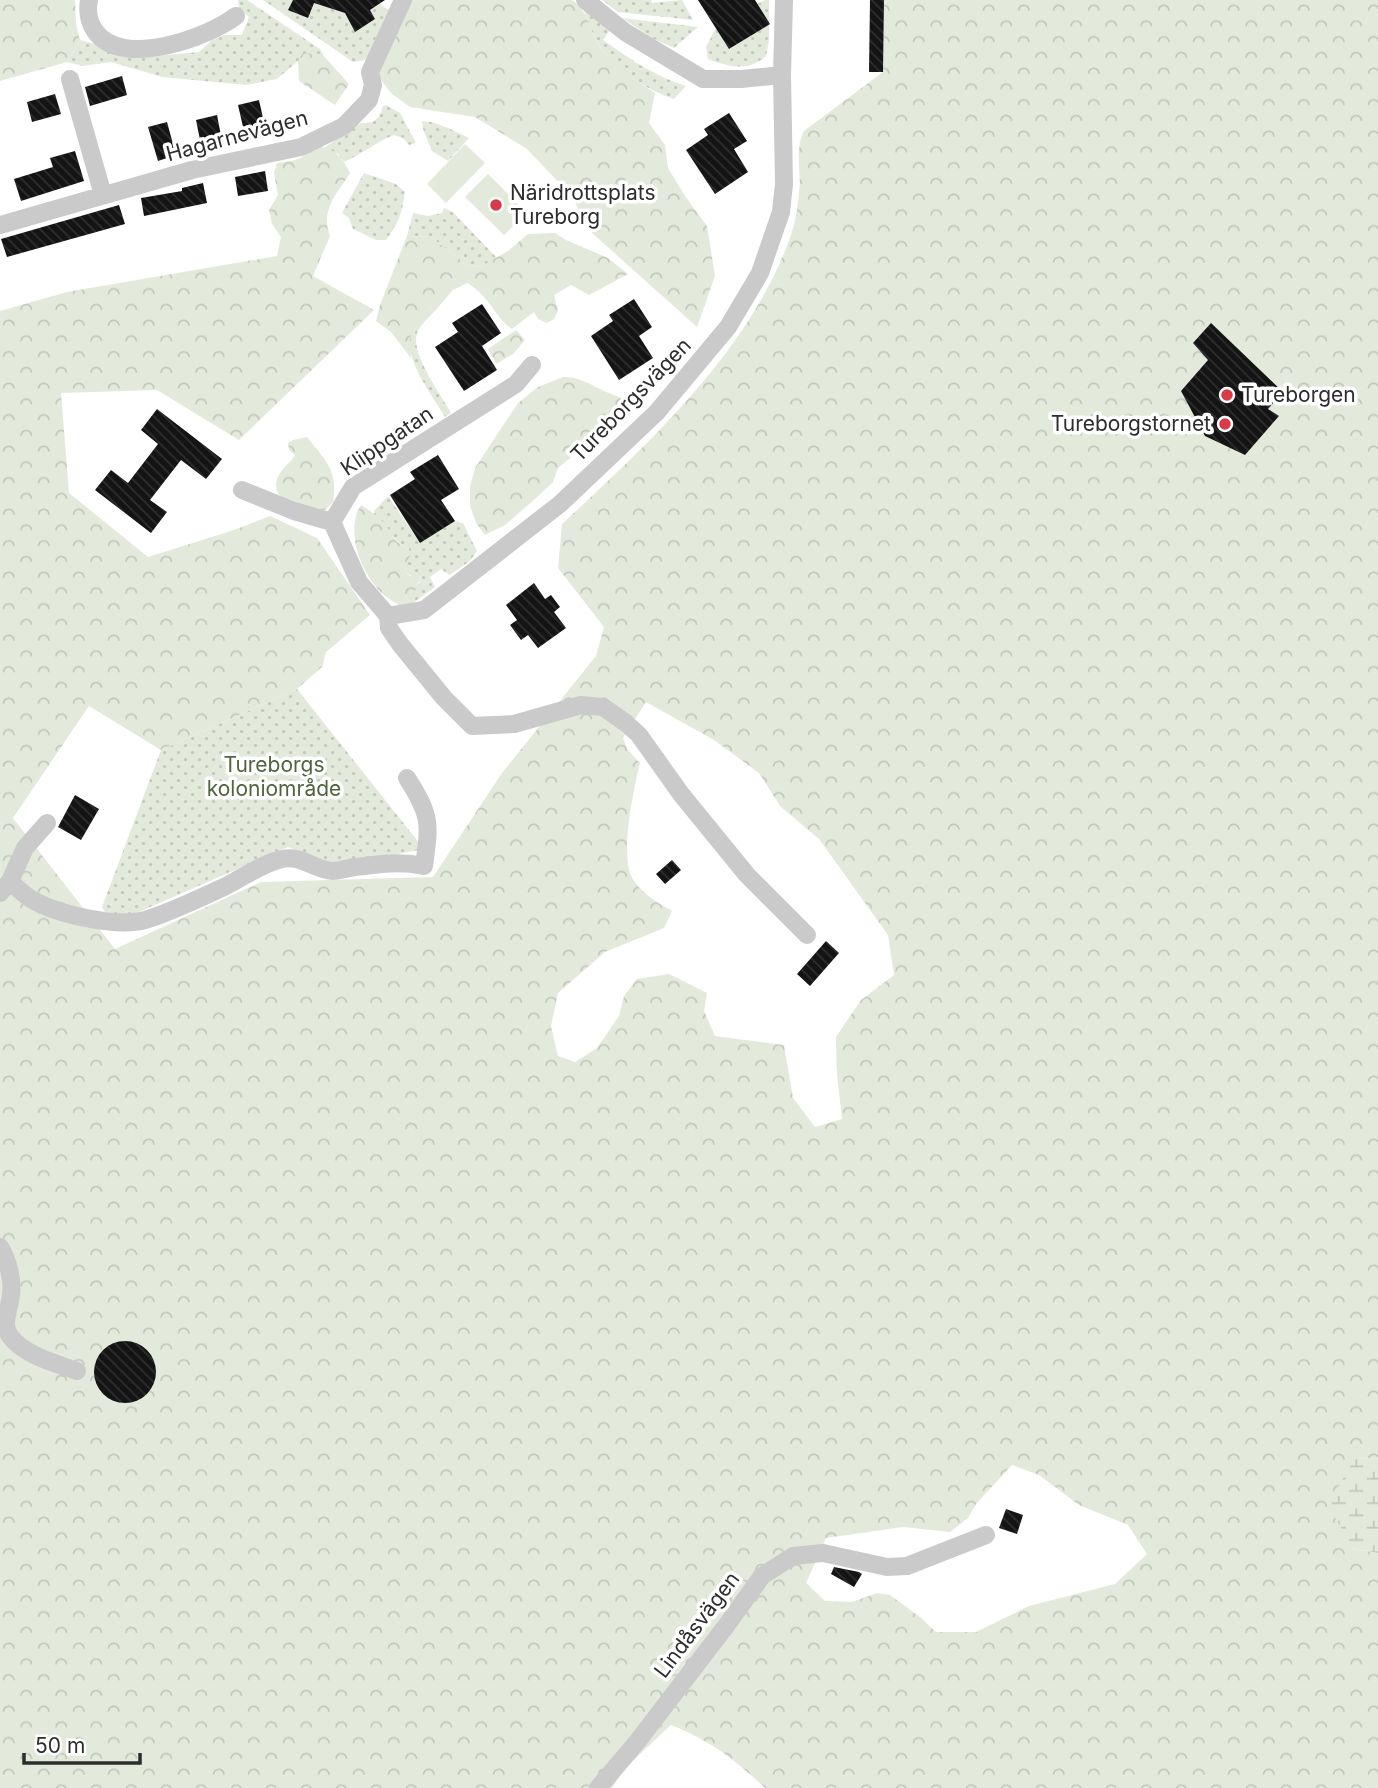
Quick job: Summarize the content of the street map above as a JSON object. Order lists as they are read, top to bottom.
{
  "streets": {
    "street": [
      "Hagarnevägen",
      "Tureborgsvägen",
      "Klippgatan",
      "Lindåsvägen"
    ]
  },
  "parks": ["Tureborgs koloniområde"],
  "places": ["Näridrottsplats Tureborg", "Tureborgen", "Tureborgstornet"],
  "scale_bar": "50 m"
}
